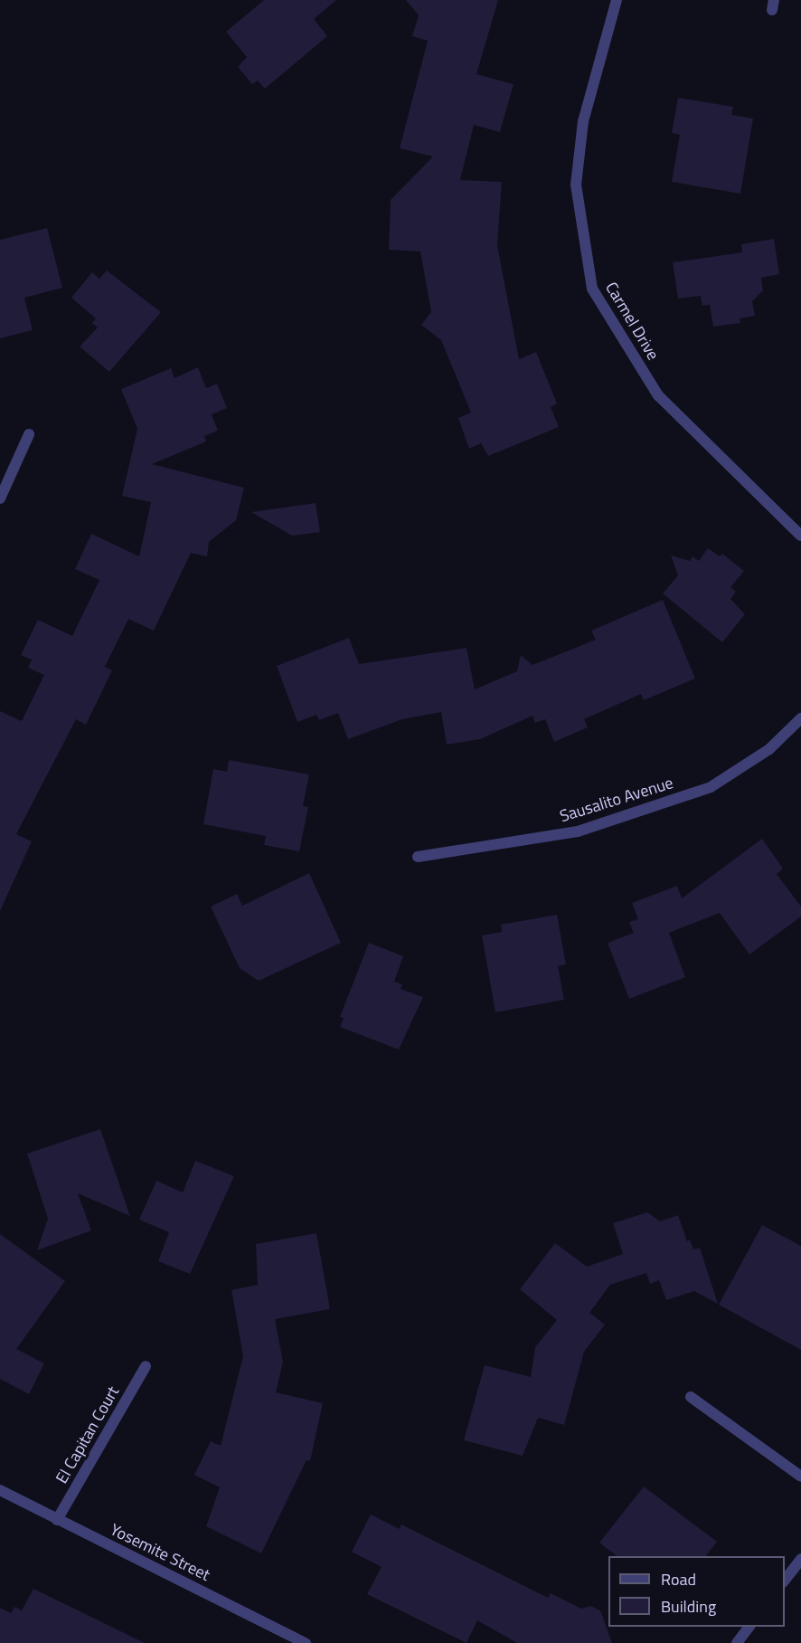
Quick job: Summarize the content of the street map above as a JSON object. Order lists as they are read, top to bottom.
{
  "streets": {
    "street": [
      "Carmel Drive",
      "Sausalito Avenue",
      "El Capitan Court",
      "Yosemite Street"
    ]
  },
  "crossings": [
    ["El Capitan Court", "Yosemite Street"]
  ],
  "legend": ["Road", "Building"]
}
